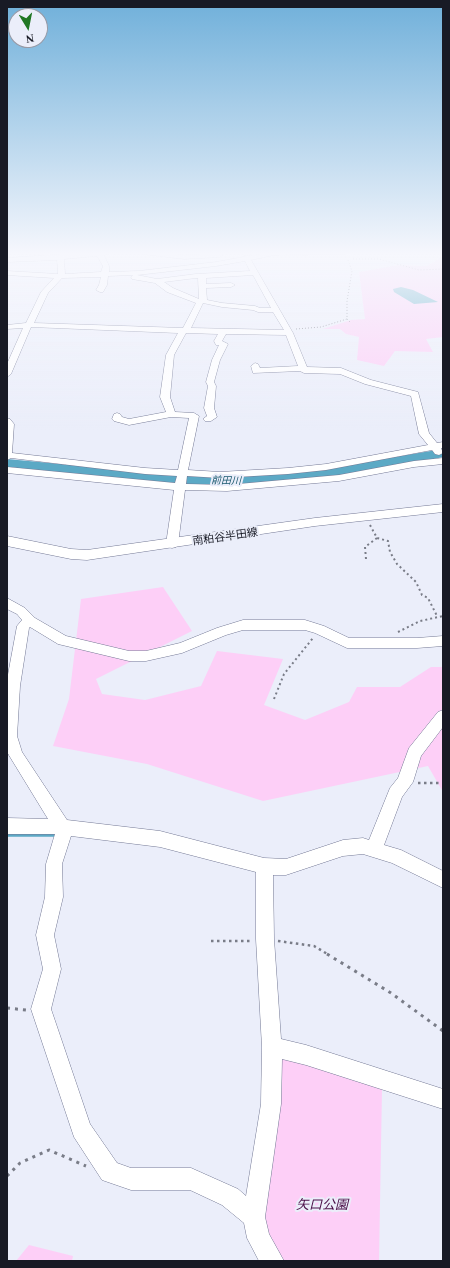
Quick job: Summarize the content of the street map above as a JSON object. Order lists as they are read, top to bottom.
{
  "streets": {
    "main road": ["南粕谷半田線"]
  },
  "water": ["前田川"],
  "parks": ["矢口公園"],
  "north": "bottom"
}
